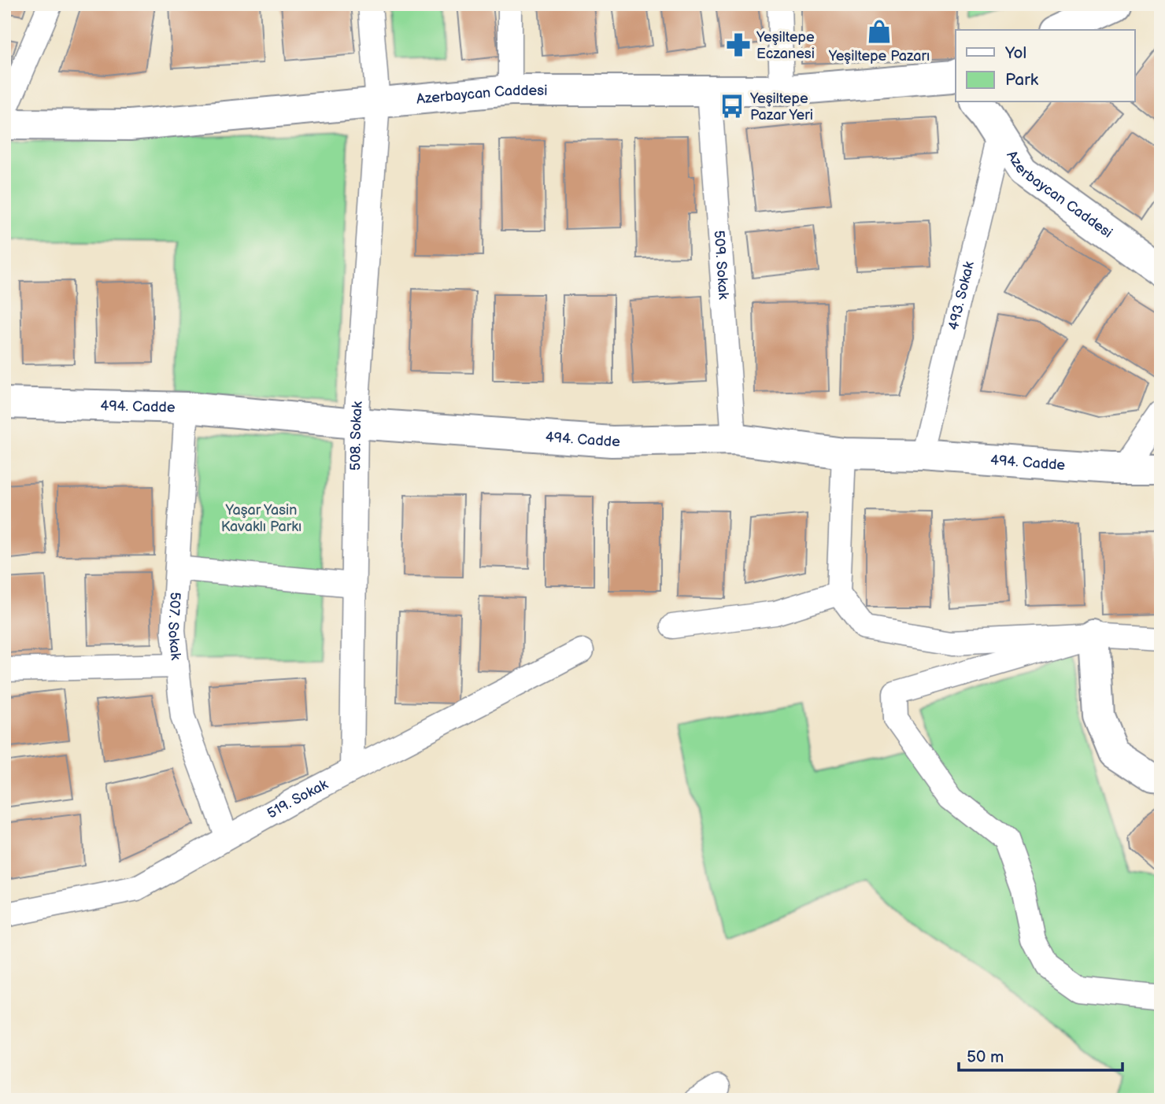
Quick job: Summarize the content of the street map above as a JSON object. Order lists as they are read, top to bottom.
{
  "streets": {
    "street": [
      "Azerbaycan Caddesi",
      "509. Sokak",
      "493. Sokak",
      "494. Cadde",
      "508. Sokak",
      "507. Sokak",
      "519. Sokak"
    ]
  },
  "crossings": [
    ["Azerbaycan Caddesi", "509. Sokak"],
    ["Azerbaycan Caddesi", "493. Sokak"],
    ["Azerbaycan Caddesi", "508. Sokak"],
    ["509. Sokak", "494. Cadde"],
    ["493. Sokak", "494. Cadde"],
    ["494. Cadde", "508. Sokak"],
    ["494. Cadde", "507. Sokak"],
    ["508. Sokak", "519. Sokak"],
    ["507. Sokak", "519. Sokak"]
  ],
  "parks": ["Yaşar Yasin Kavaklı Parkı"],
  "places": {
    "shop": ["Yeşiltepe Pazarı"],
    "pharmacy": ["Yeşiltepe Eczanesi"],
    "bus stop": ["Yeşiltepe Pazar Yeri"]
  },
  "legend": ["Yol", "Park"],
  "scale_bar": "50 m"
}
